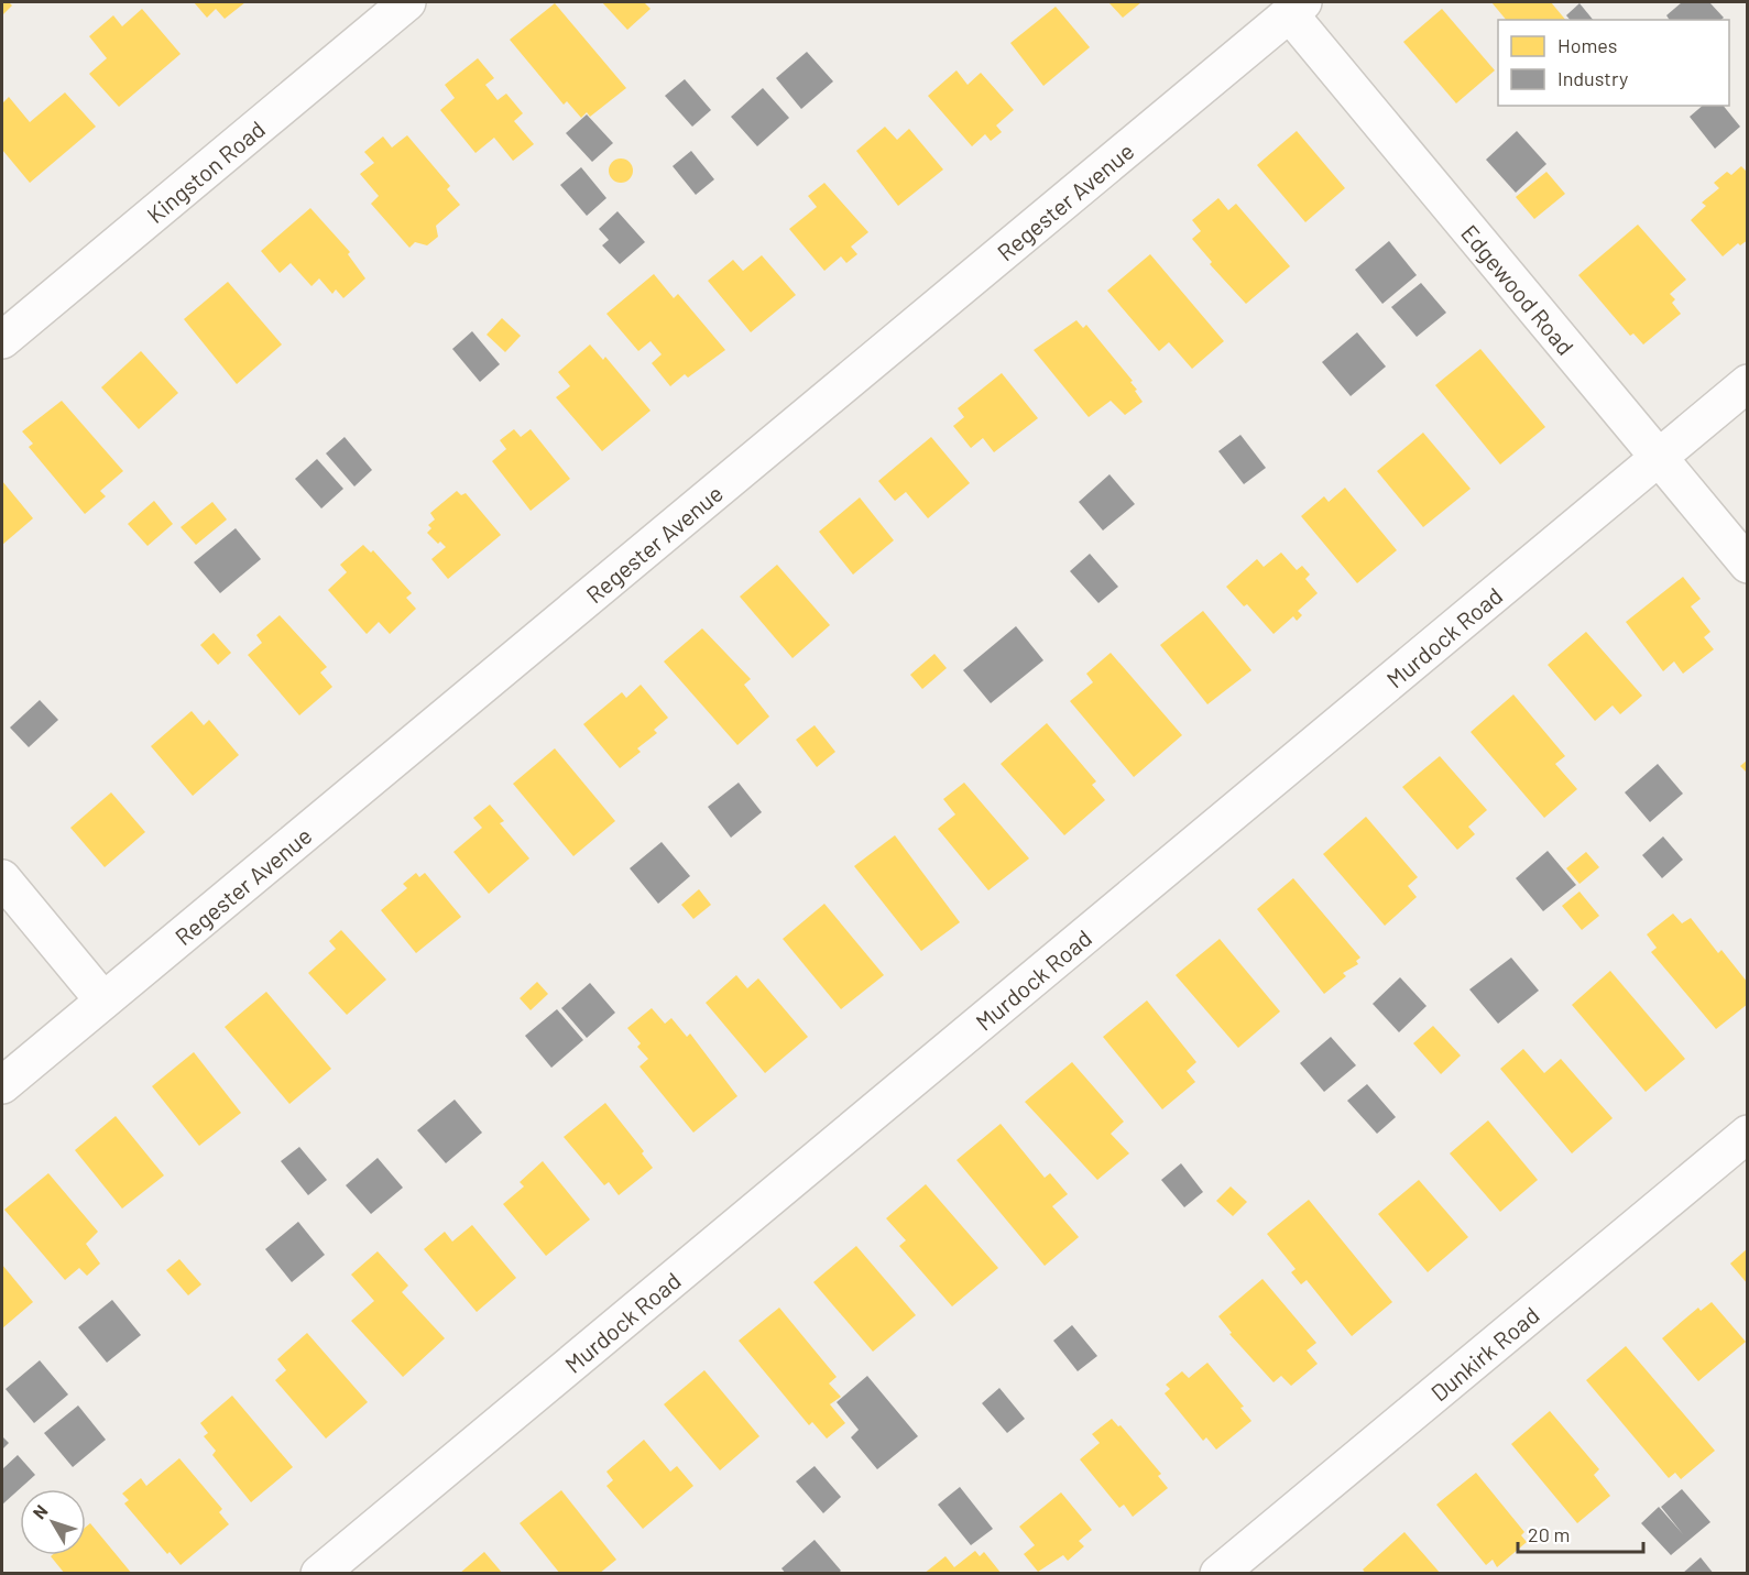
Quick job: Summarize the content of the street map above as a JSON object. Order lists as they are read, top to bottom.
{
  "streets": {
    "street": [
      "Kingston Road",
      "Regester Avenue",
      "Edgewood Road",
      "Murdock Road",
      "Dunkirk Road"
    ]
  },
  "crossings": [
    ["Regester Avenue", "Edgewood Road"],
    ["Edgewood Road", "Murdock Road"]
  ],
  "legend": ["Homes", "Industry"],
  "scale_bar": "20 m",
  "north": "top left"
}
